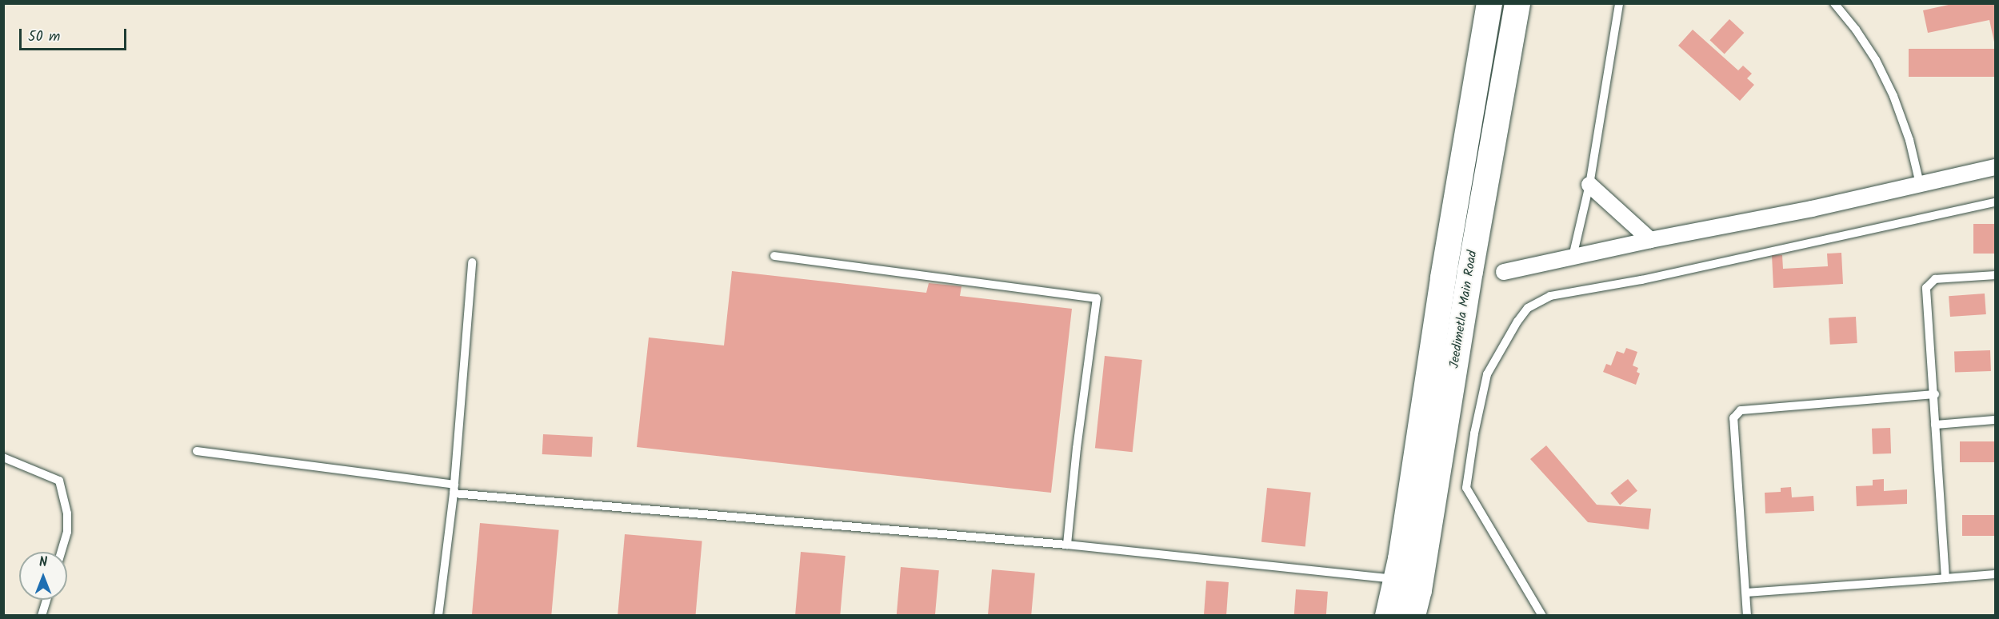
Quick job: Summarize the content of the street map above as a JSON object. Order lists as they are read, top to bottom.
{
  "streets": {
    "main road": ["Jeedimetla Main Road"]
  },
  "scale_bar": "50 m",
  "north": "top"
}
